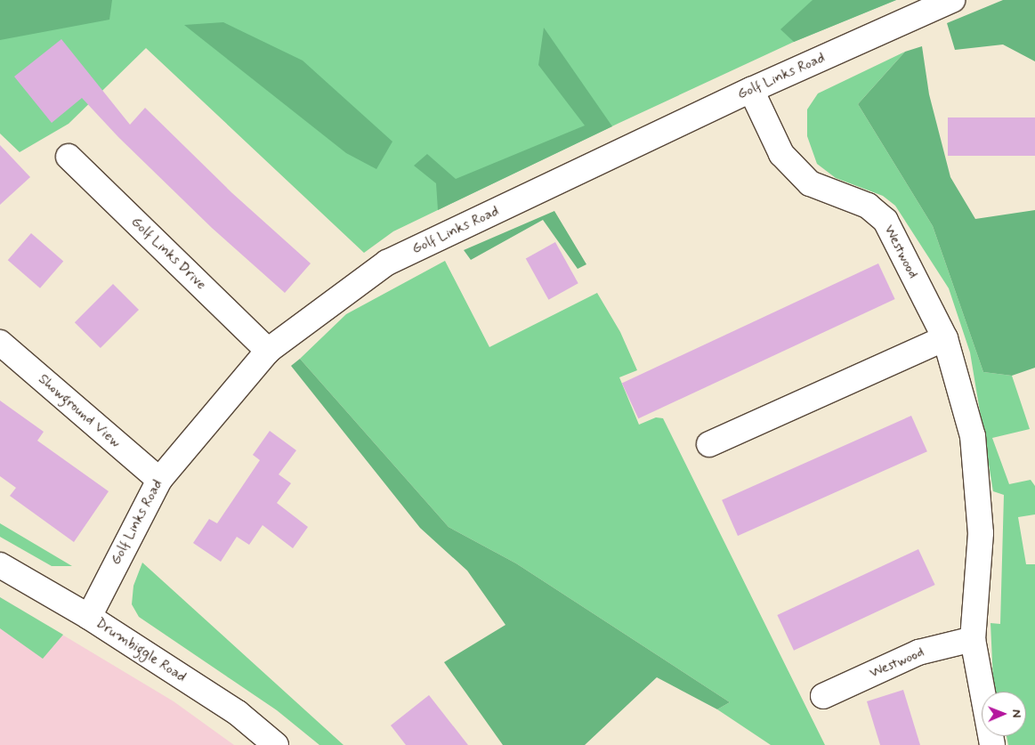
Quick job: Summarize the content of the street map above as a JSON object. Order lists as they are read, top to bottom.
{
  "streets": {
    "street": [
      "Golf Links Road",
      "Westwood",
      "Golf Links Drive",
      "Showground View",
      "Drumbiggle Road"
    ]
  },
  "crossings": [
    ["Golf Links Road", "Westwood"],
    ["Golf Links Road", "Golf Links Drive"],
    ["Golf Links Road", "Showground View"],
    ["Golf Links Road", "Drumbiggle Road"]
  ],
  "north": "right"
}
